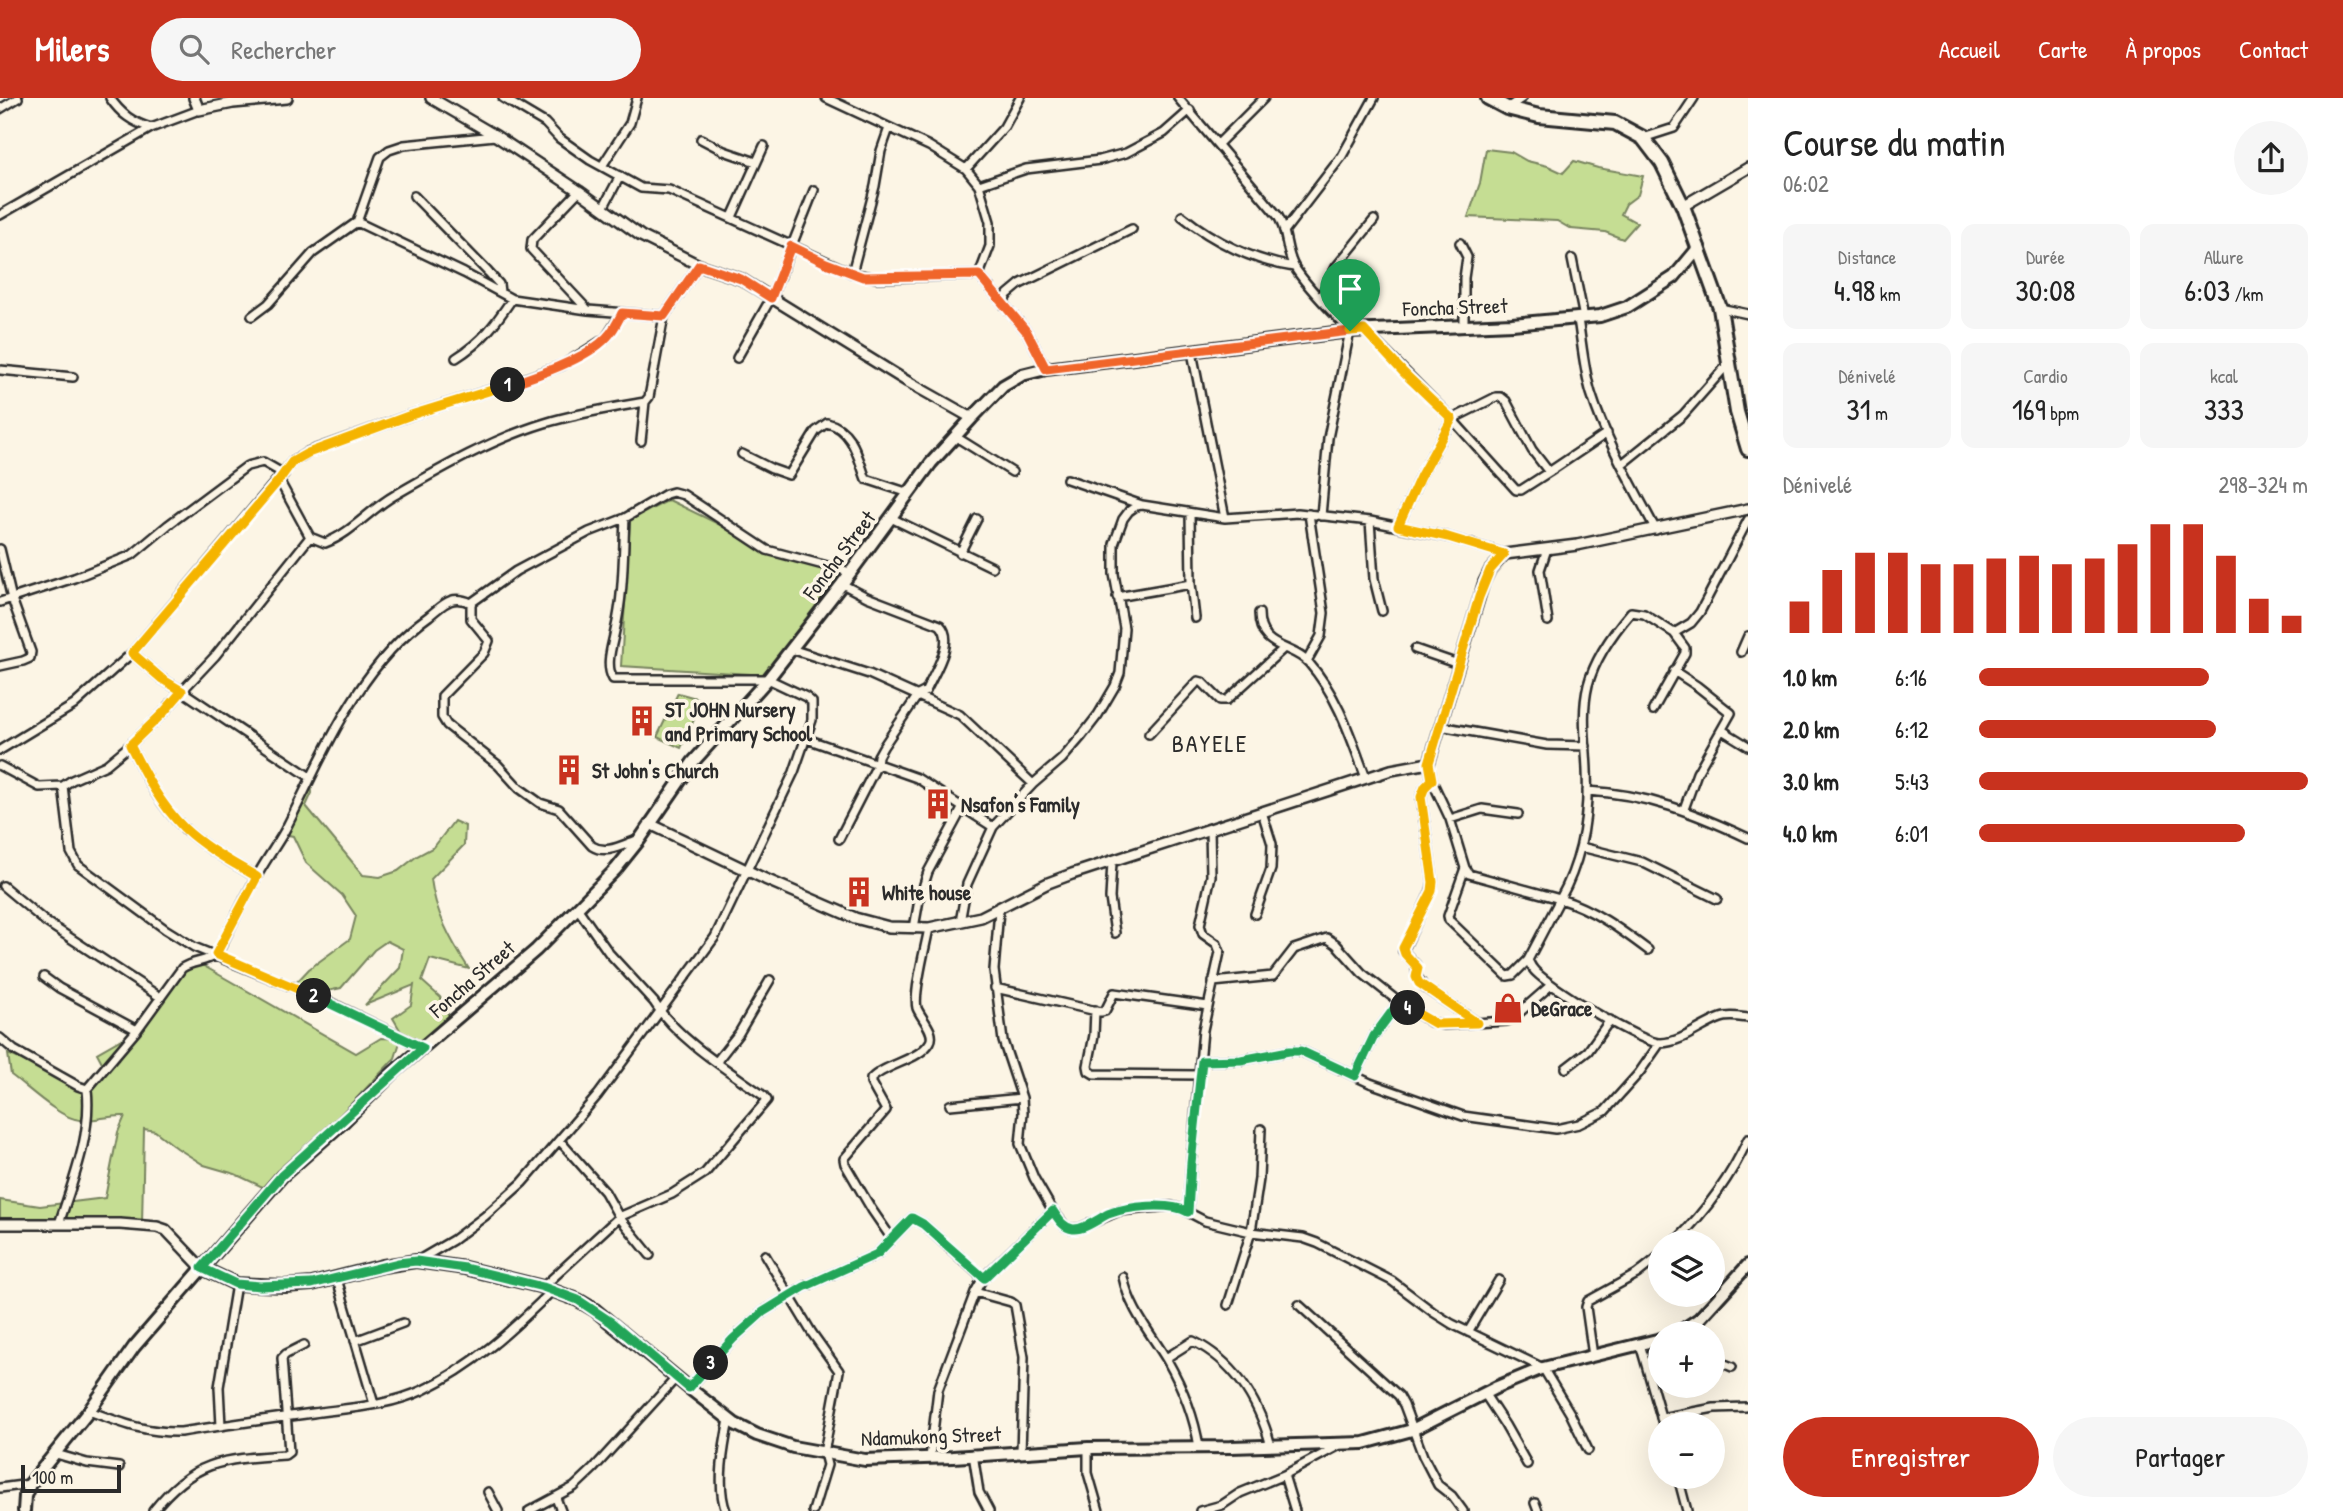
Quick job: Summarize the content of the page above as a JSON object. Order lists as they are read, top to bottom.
{
  "streets": {
    "main road": ["Foncha Street", "Ndamukong Street"]
  },
  "crossings": [
    ["Foncha Street", "Ndamukong Street"]
  ],
  "districts": ["BAYELE"],
  "places": {
    "building": [
      "ST JOHN Nursery and Primary School",
      "St John's Church",
      "Nsafon's Family",
      "White house"
    ],
    "shop": ["DeGrace"]
  },
  "scale_bar": "100 m",
  "page": {
    "header": "Milers",
    "search": "Rechercher",
    "nav": [
      "Accueil",
      "Carte",
      "À propos",
      "Contact"
    ],
    "heading": ["Course du matin", "06:02"],
    "stats": [
      ["Distance", "4.98 km"],
      ["Durée", "30:08"],
      ["Allure", "6:03 /km"],
      ["Dénivelé", "31 m"],
      ["Cardio", "169 bpm"],
      ["kcal", "333"]
    ],
    "pins": [
      "1",
      "2",
      "4",
      "3"
    ],
    "chart": ["Dénivelé", "298–324 m"],
    "list": [
      {
        "name": "1.0 km",
        "note": "6:16"
      },
      {
        "name": "2.0 km",
        "note": "6:12"
      },
      {
        "name": "3.0 km",
        "note": "5:43"
      },
      {
        "name": "4.0 km",
        "note": "6:01"
      }
    ],
    "map_buttons": ["+", "−"],
    "buttons": ["Enregistrer", "Partager"],
    "scale": "100 m"
  }
}
